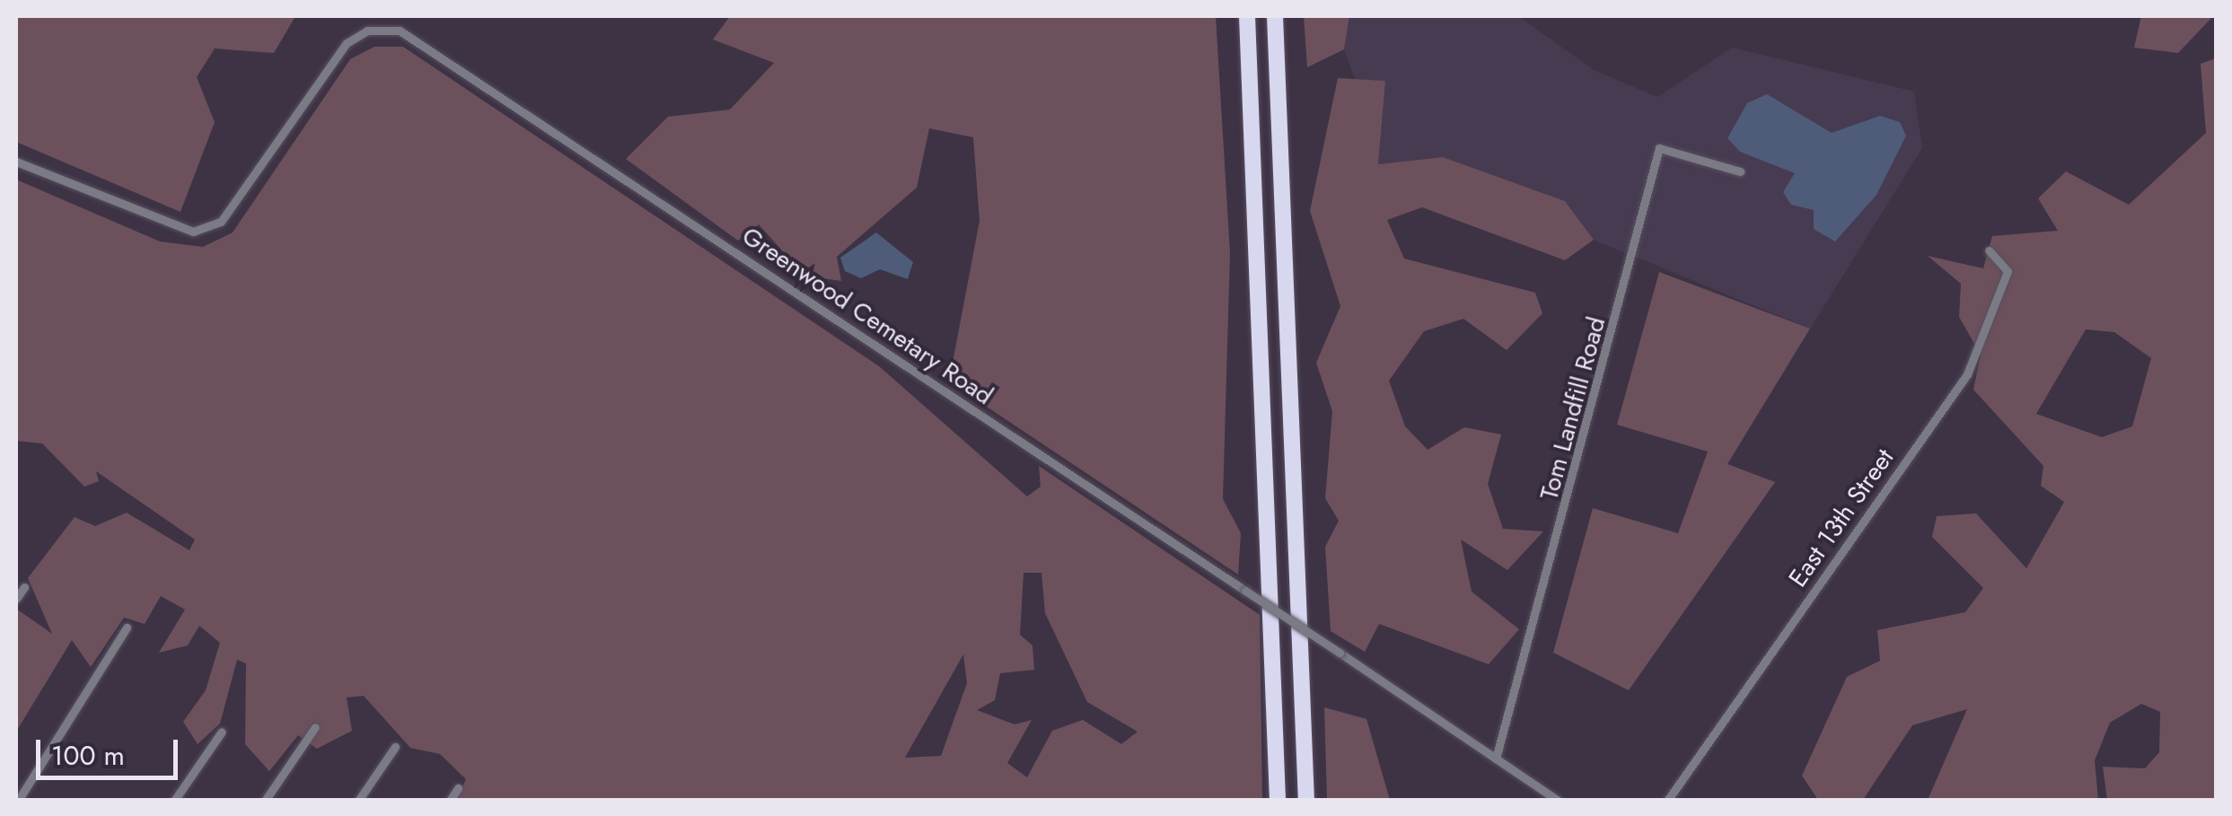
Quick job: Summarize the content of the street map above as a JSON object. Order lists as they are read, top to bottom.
{
  "streets": {
    "street": ["Greenwood Cemetary Road", "Tom Landfill Road", "East 13th Street"]
  },
  "crossings": [
    ["Greenwood Cemetary Road", "Tom Landfill Road"]
  ],
  "scale_bar": "100 m"
}
